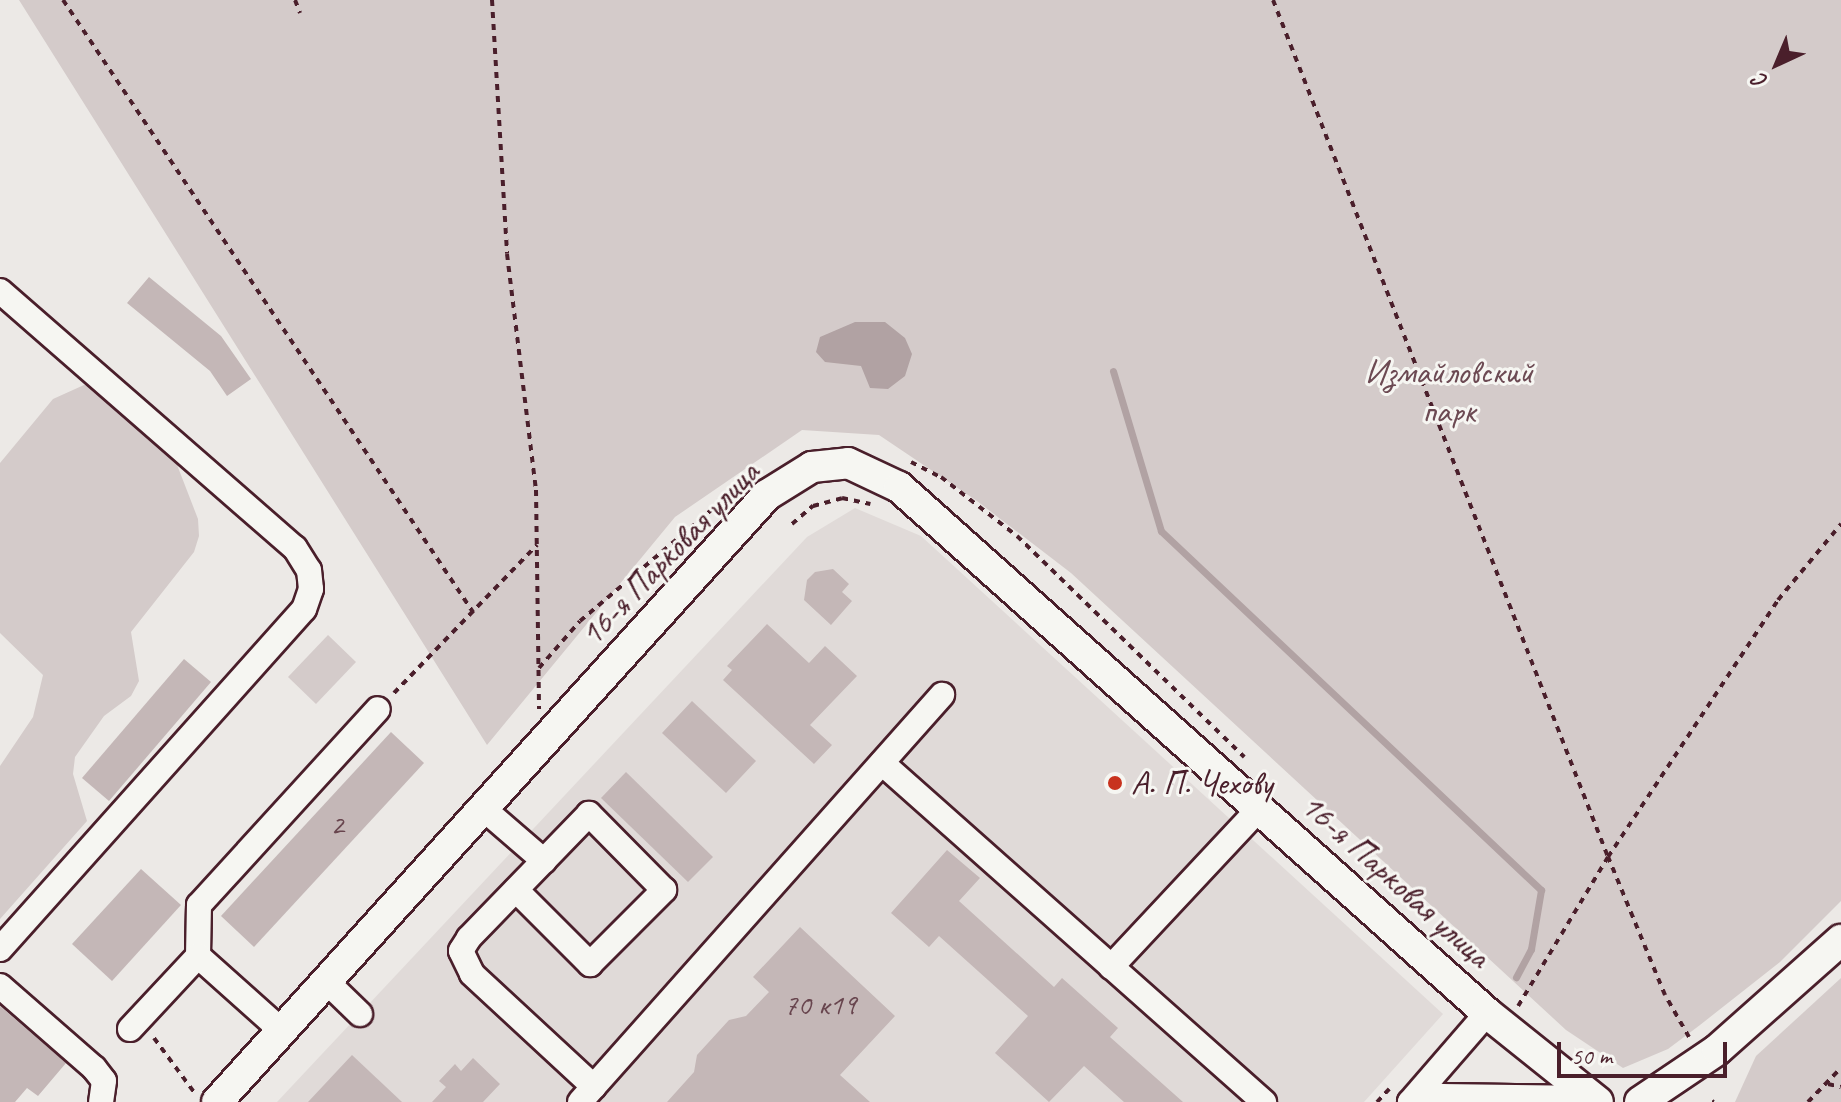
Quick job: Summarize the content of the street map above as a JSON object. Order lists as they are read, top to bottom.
{
  "streets": {
    "main road": ["16-я Парковая улица"]
  },
  "parks": ["Измайловский парк"],
  "places": ["А. П. Чехову"],
  "house_numbers": ["2", "70 к19"],
  "scale_bar": "50 m",
  "north": "bottom left"
}
